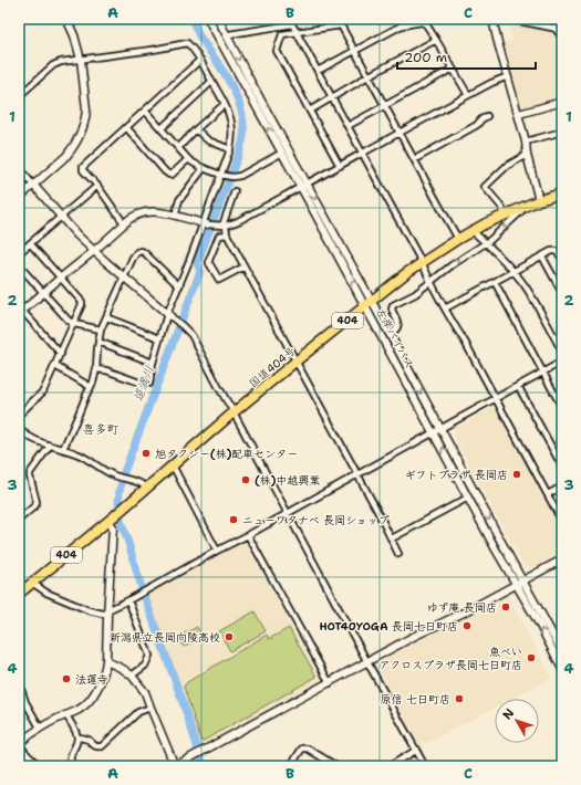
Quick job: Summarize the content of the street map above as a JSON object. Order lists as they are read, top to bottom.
{
  "streets": {
    "highway": ["404", "国道404号"],
    "street": ["左岸バイパス"]
  },
  "crossings": [
    ["左岸バイパス", "国道404号"]
  ],
  "districts": ["喜多町"],
  "water": ["道満川"],
  "places": [
    "旭タクシー(株)配車センター",
    "ギフトプラザ 長岡店",
    "(株)中越興業",
    "ニューワタナベ 長岡ショップ",
    "ゆず庵 長岡店",
    "HOT40YOGA 長岡七日町店",
    "新潟県立長岡向陵高校",
    "魚べい アクロスプラザ長岡七日町店",
    "法蓮寺",
    "原信 七日町店"
  ],
  "scale_bar": "200 m",
  "north": "top left",
  "grid": {
    "columns": ["A", "B", "C"],
    "rows": [
      "1",
      "2",
      "3",
      "4"
    ]
  }
}
